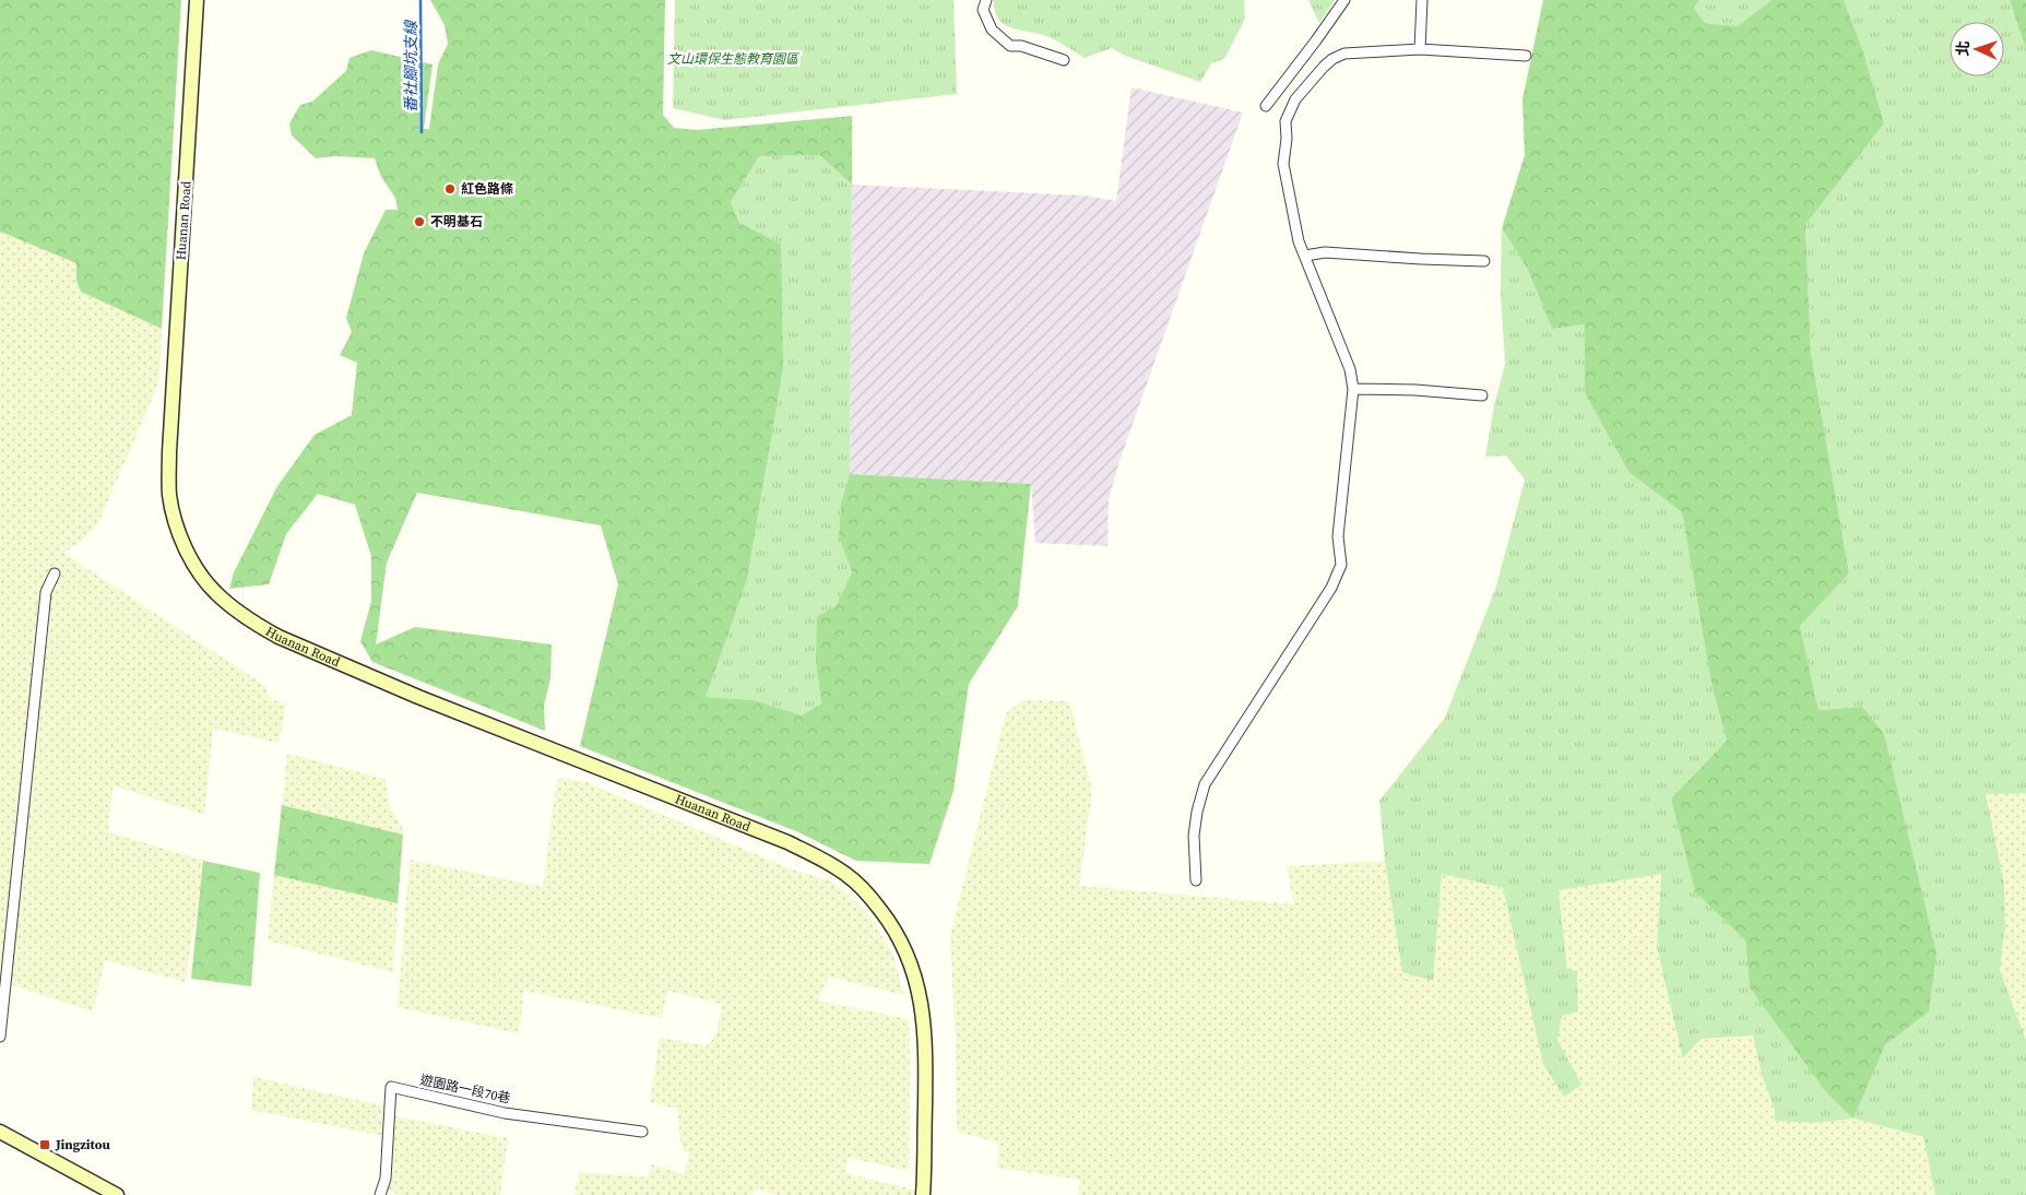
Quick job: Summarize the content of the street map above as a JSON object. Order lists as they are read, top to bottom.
{
  "streets": {
    "street": ["Huanan Road", "遊園路一段70巷"]
  },
  "water": ["番社腳坑支線"],
  "parks": ["文山環保生態教育園區"],
  "places": {
    "other": ["紅色路條", "不明基石"],
    "transit": ["Jingzitou"]
  },
  "north": "left"
}
